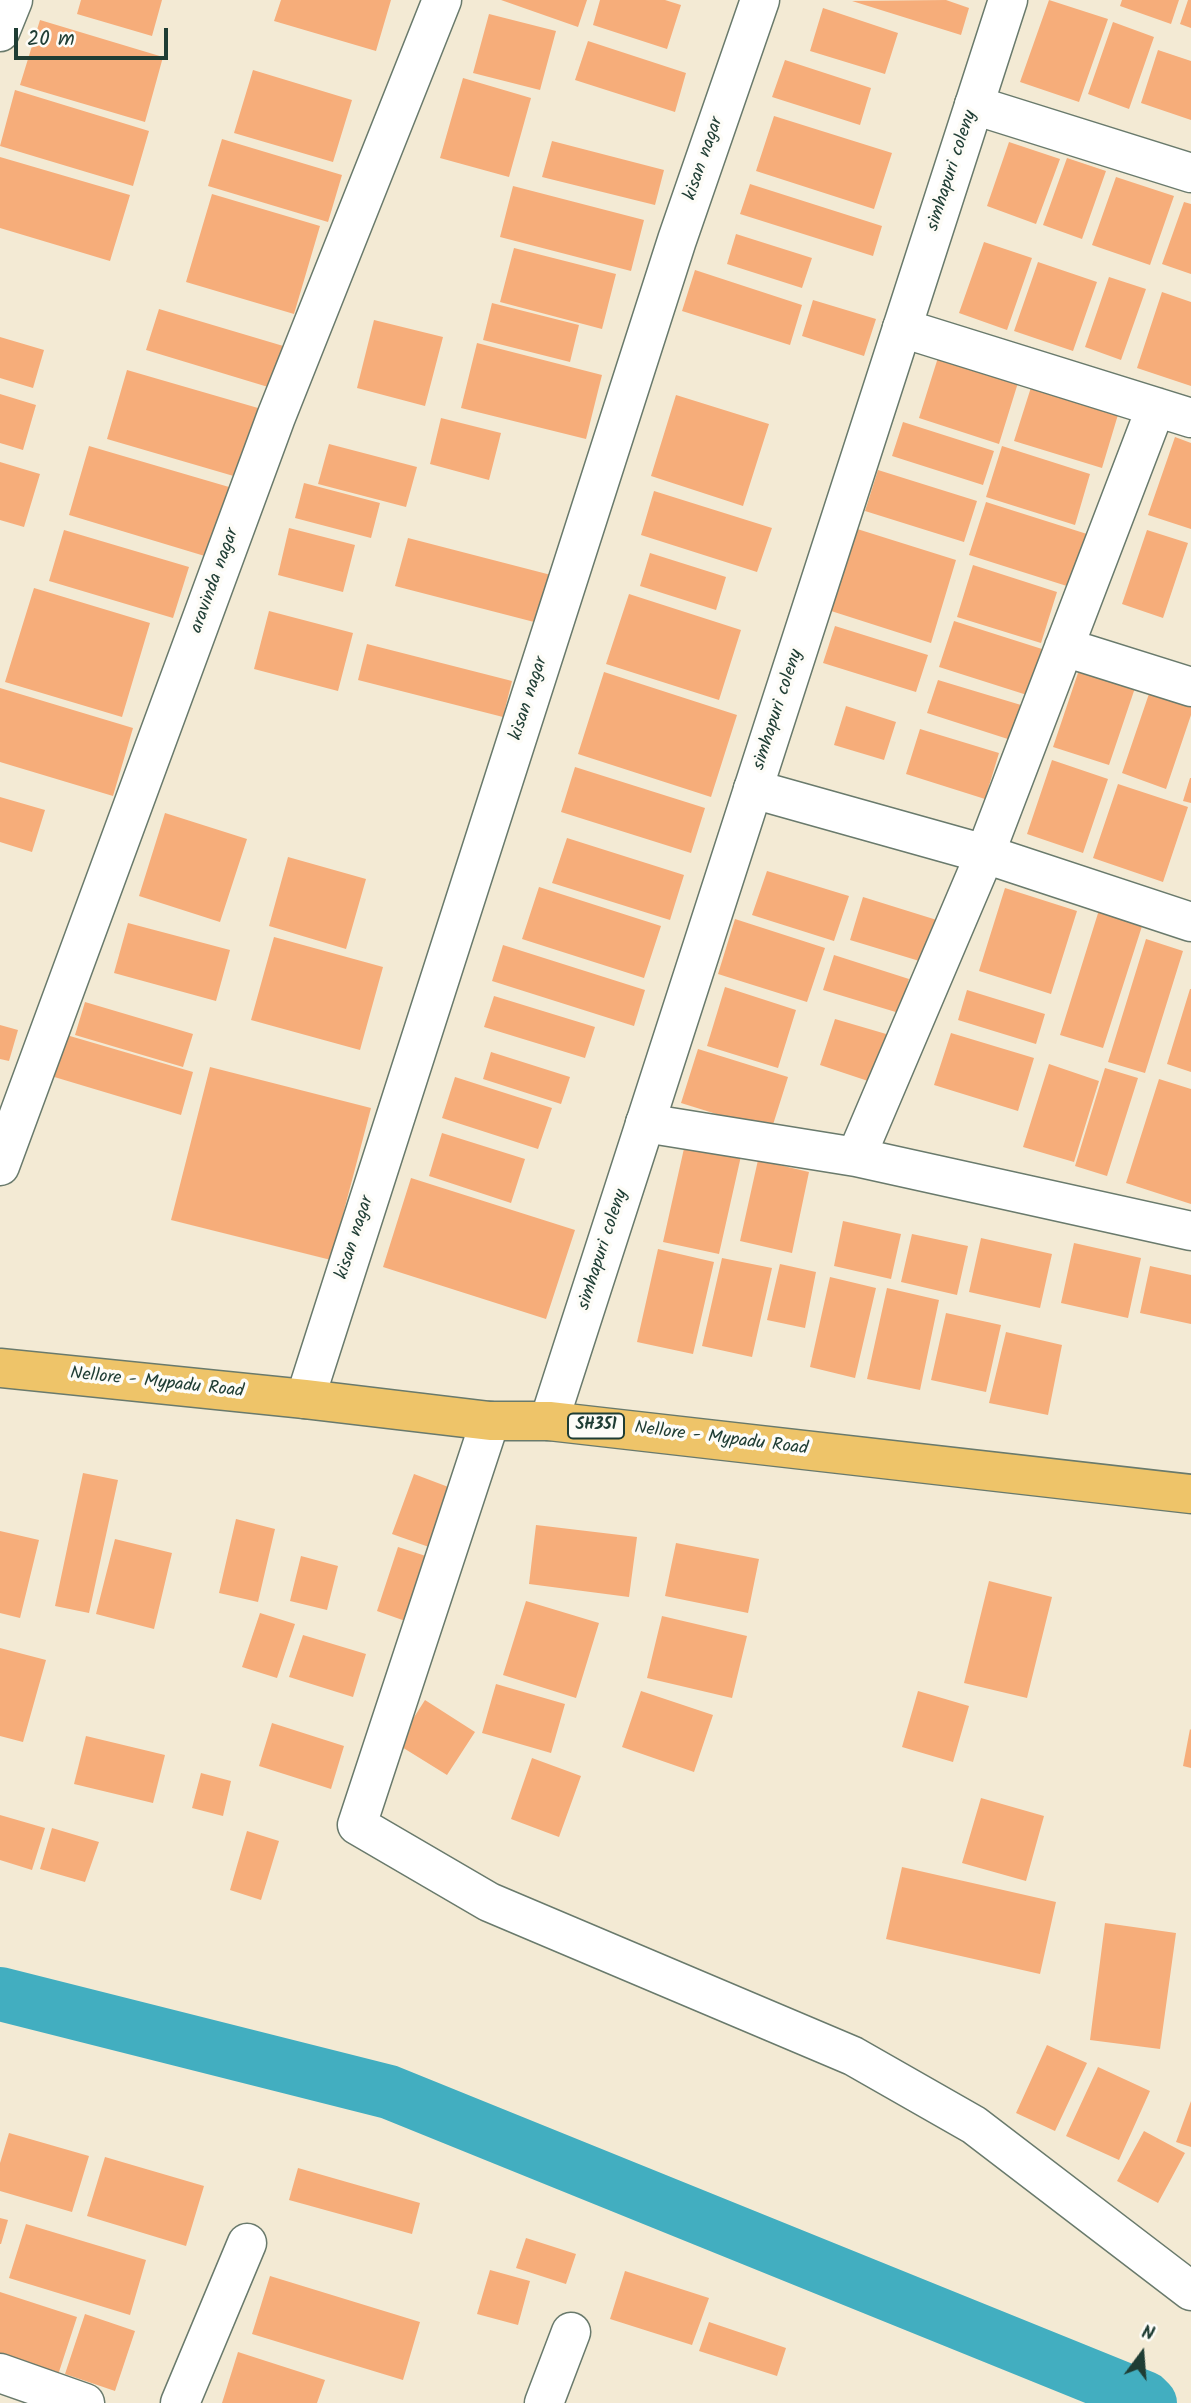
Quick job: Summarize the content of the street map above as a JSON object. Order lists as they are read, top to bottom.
{
  "streets": {
    "main road": ["Nellore - Mypadu Road", "SH351"],
    "street": ["kisan nagar", "simhapuri coleny", "aravinda nagar"]
  },
  "crossings": [
    ["kisan nagar", "Nellore - Mypadu Road"],
    ["simhapuri coleny", "Nellore - Mypadu Road"]
  ],
  "scale_bar": "20 m",
  "north": "top"
}
